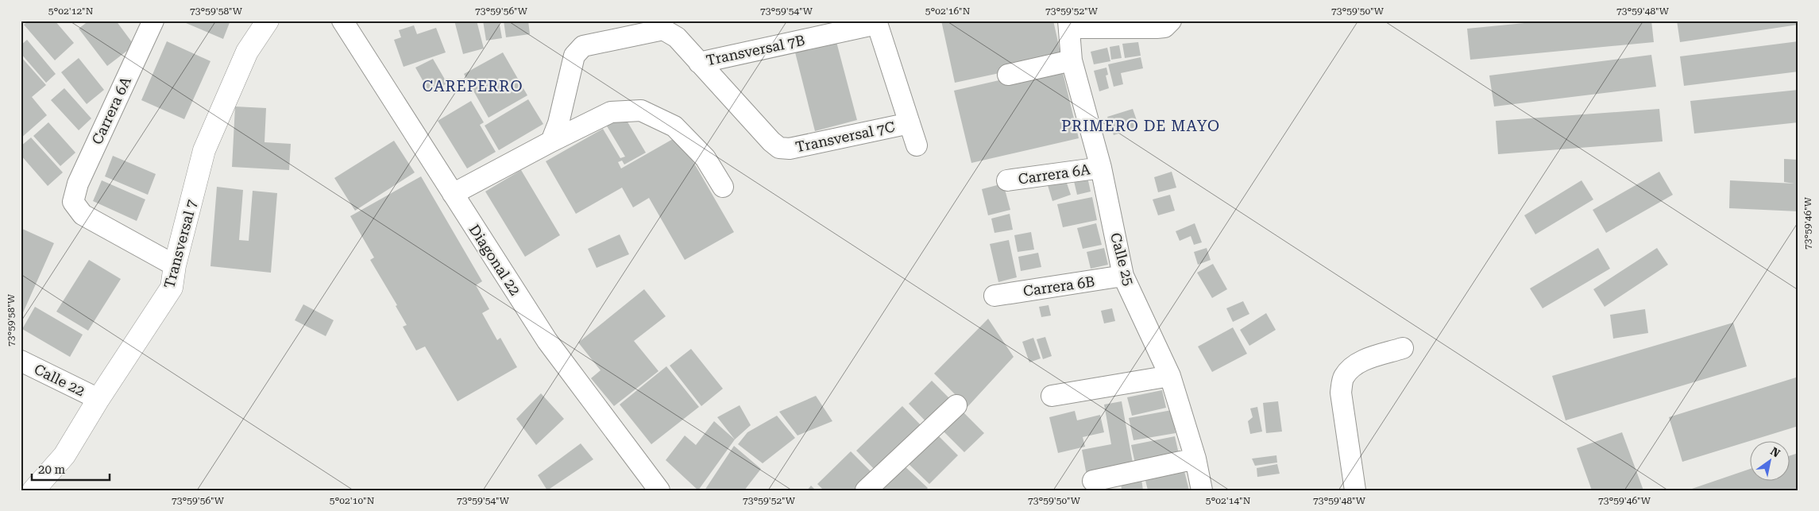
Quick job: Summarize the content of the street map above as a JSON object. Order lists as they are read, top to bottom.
{
  "streets": {
    "street": [
      "Transversal 7B",
      "Carrera 6A",
      "Transversal 7C",
      "Transversal 7",
      "Calle 25",
      "Diagonal 22",
      "Carrera 6B",
      "Calle 22"
    ]
  },
  "crossings": [
    ["Transversal 7B", "Transversal 7C"],
    ["Carrera 6A", "Transversal 7"],
    ["Carrera 6A", "Calle 25"],
    ["Transversal 7", "Calle 22"],
    ["Calle 25", "Carrera 6B"]
  ],
  "districts": ["CAREPERRO", "PRIMERO DE MAYO"],
  "scale_bar": "20 m",
  "north": "top right",
  "coordinates": [
    "5°02'12\"N",
    "73°59'58\"W",
    "73°59'56\"W",
    "73°59'54\"W",
    "5°02'16\"N",
    "73°59'52\"W",
    "73°59'50\"W",
    "73°59'48\"W",
    "73°59'46\"W",
    "5°02'10\"N",
    "5°02'14\"N"
  ]
}
